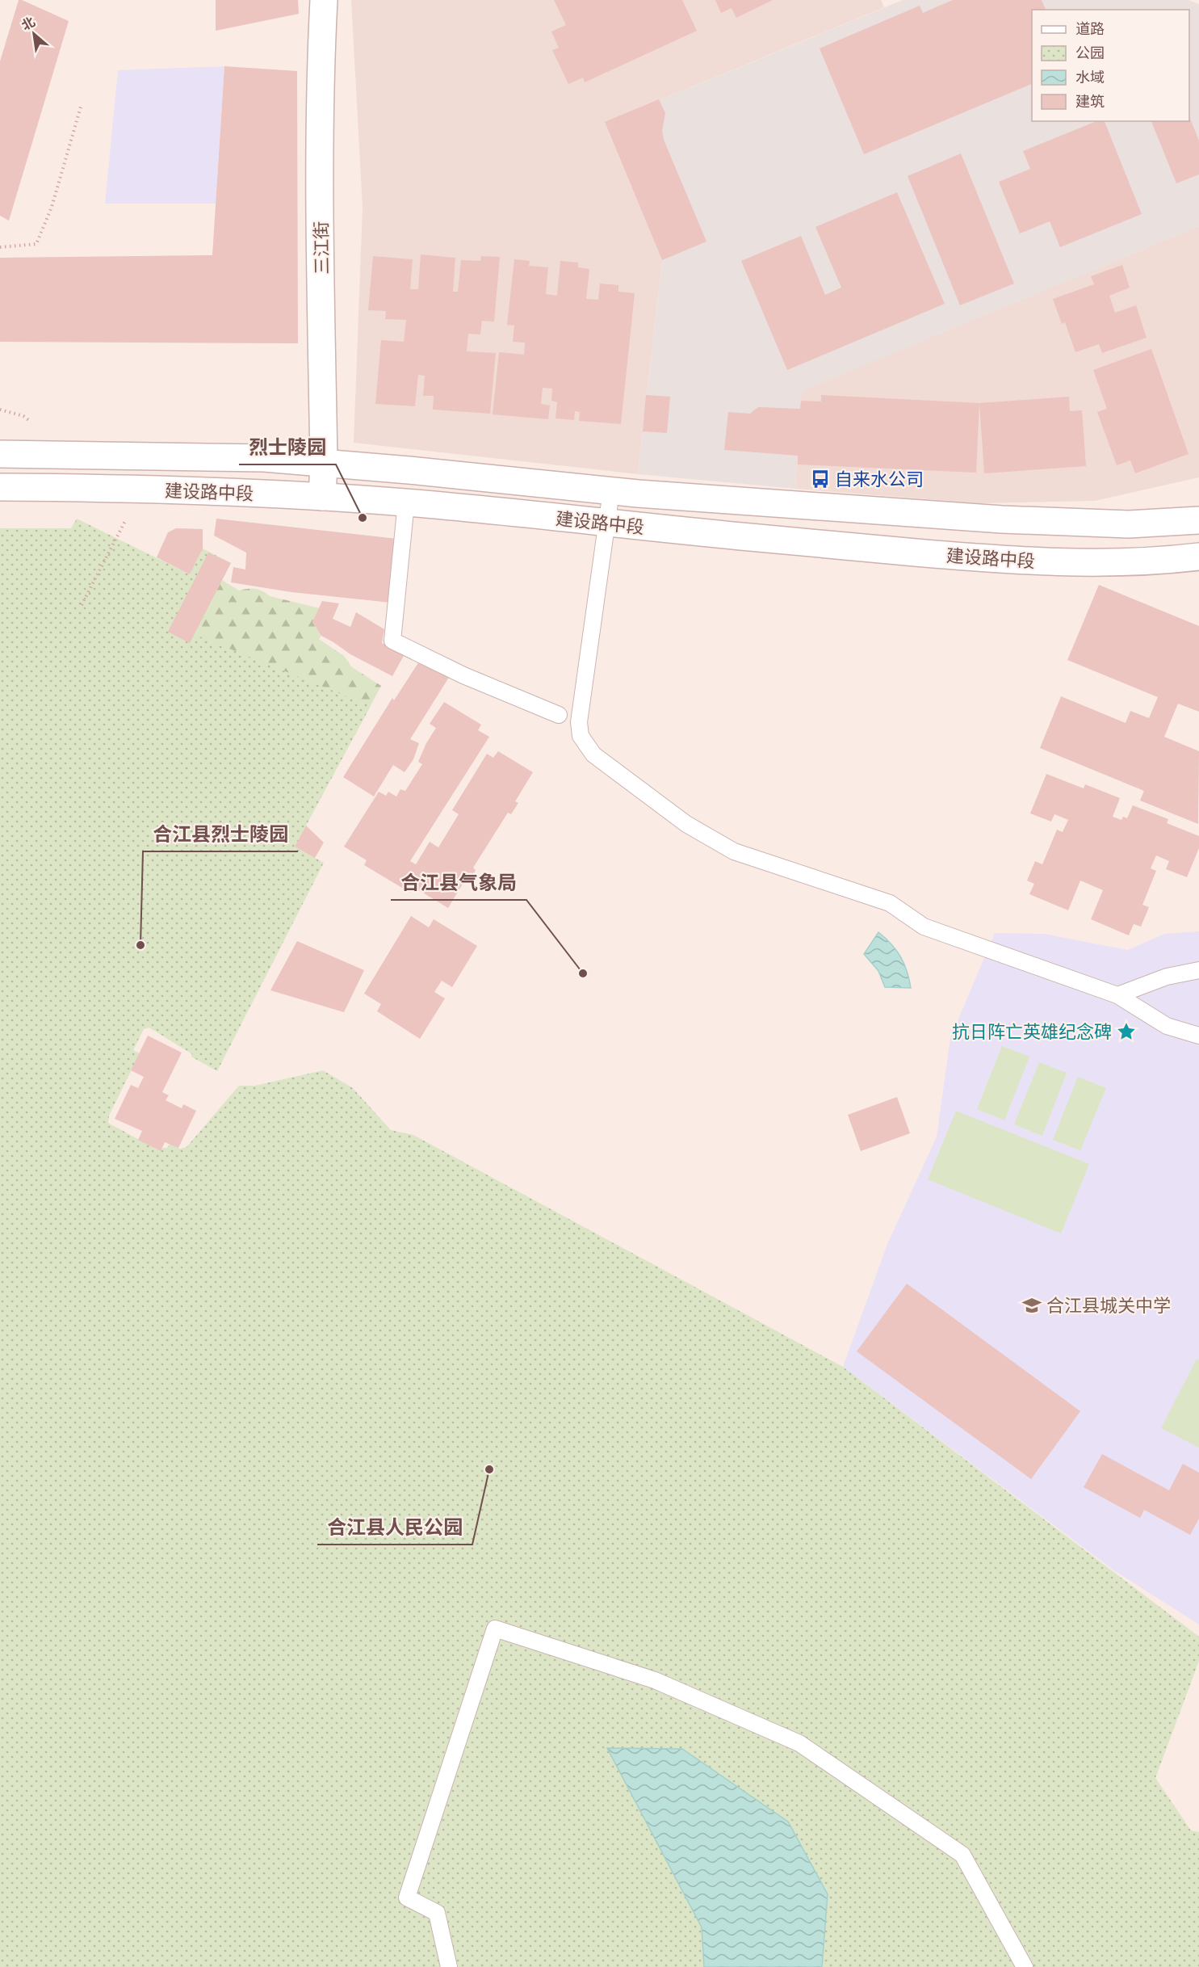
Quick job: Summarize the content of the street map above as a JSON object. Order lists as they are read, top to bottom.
{
  "streets": {
    "main road": ["三江街", "建设路中段"]
  },
  "crossings": [
    ["三江街", "建设路中段"]
  ],
  "places": {
    "bus stop": ["自来水公司"],
    "other": [
      "烈士陵园",
      "合江县烈士陵园",
      "合江县气象局",
      "合江县人民公园"
    ],
    "place": ["抗日阵亡英雄纪念碑"],
    "school or university": ["合江县城关中学"]
  },
  "legend": [
    "道路",
    "公园",
    "水域",
    "建筑"
  ],
  "north": "top left"
}
